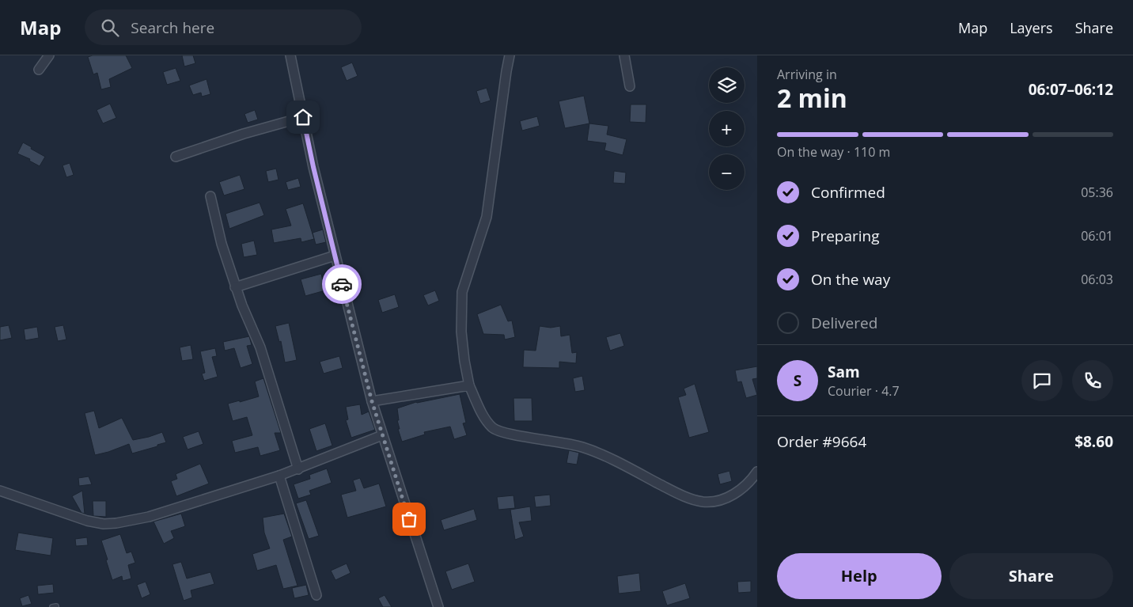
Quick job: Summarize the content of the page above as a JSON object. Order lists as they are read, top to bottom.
{
  "page": {
    "header": "Map",
    "search": "Search here",
    "nav": ["Map", "Layers", "Share"],
    "heading": ["2 min", "Arriving in", "06:07–06:12"],
    "panel": [
      "Sam",
      "Courier · 4.7",
      "Order #9664",
      "$8.60"
    ],
    "map_buttons": ["+", "−"],
    "bar": "On the way · 110 m",
    "list": [
      ["Confirmed", "05:36"],
      ["Preparing", "06:01"],
      ["On the way", "06:03"],
      "Delivered"
    ],
    "round": "S",
    "buttons": ["Help", "Share"]
  }
}
